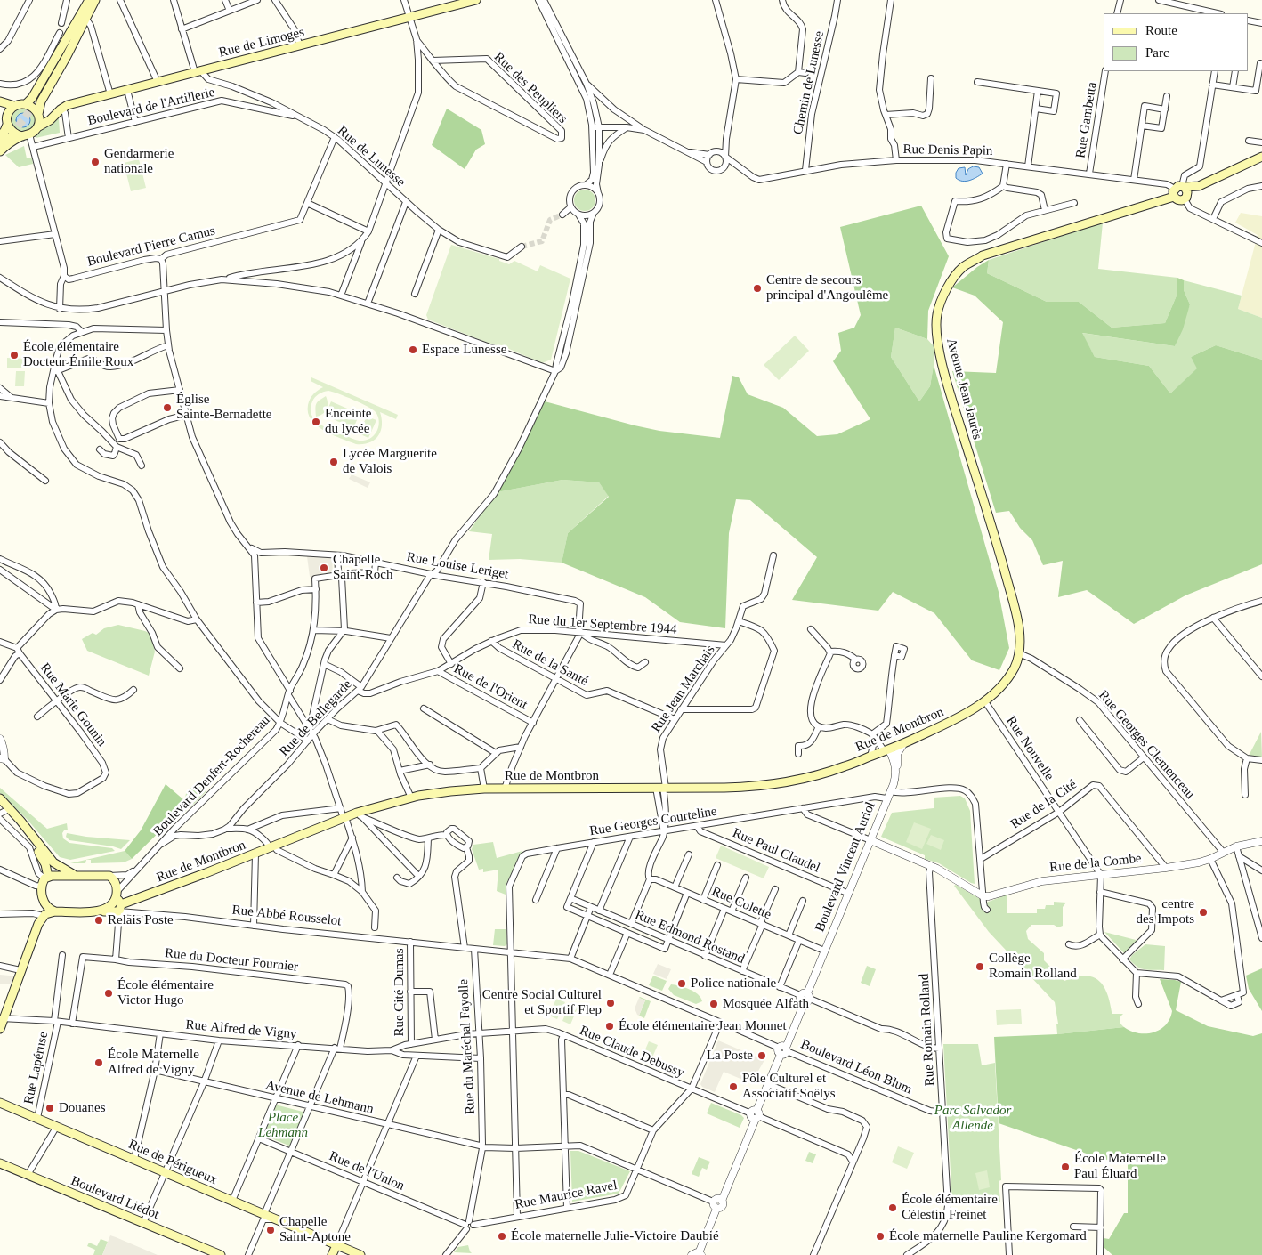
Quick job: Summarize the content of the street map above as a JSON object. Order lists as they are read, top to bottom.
{
  "streets": {
    "main road": [
      "Rue de Limoges",
      "Avenue Jean Jaurès",
      "Rue de Montbron",
      "Rue Abbé Rousselot",
      "Rue de Périgueux",
      "Boulevard Liédot"
    ],
    "street": [
      "Chemin de Lunesse",
      "Rue des Peupliers",
      "Boulevard de l'Artillerie",
      "Rue Gambetta",
      "Rue Denis Papin",
      "Rue de Lunesse",
      "Boulevard Pierre Camus",
      "Rue Louise Leriget",
      "Rue du 1er Septembre 1944",
      "Rue de la Santé",
      "Rue de l'Orient",
      "Rue Jean Marchais",
      "Rue Marie Gounin",
      "Rue de Bellegarde",
      "Rue Georges Clemenceau",
      "Rue Nouvelle",
      "Boulevard Denfert-Rochereau",
      "Rue de la Cité",
      "Rue Georges Courteline",
      "Rue Paul Claudel",
      "Rue de la Combe",
      "Boulevard Vincent Auriol",
      "Rue Colette",
      "Rue Edmond Rostand",
      "Rue du Docteur Fournier",
      "Rue Cité Dumas",
      "Rue Alfred de Vigny",
      "Rue Romain Rolland",
      "Rue du Maréchal Fayolle",
      "Rue Claude Debussy",
      "Boulevard Léon Blum",
      "Rue Lapéruse",
      "Avenue de Lehmann",
      "Rue de l'Union",
      "Rue Maurice Ravel"
    ]
  },
  "crossings": [
    ["Rue de Limoges", "Rue de Lunesse"],
    ["Chemin de Lunesse", "Rue Denis Papin"],
    ["Boulevard de l'Artillerie", "Rue de Lunesse"],
    ["Rue Gambetta", "Rue Denis Papin"],
    ["Rue Denis Papin", "Avenue Jean Jaurès"],
    ["Rue de Lunesse", "Boulevard Pierre Camus"],
    ["Avenue Jean Jaurès", "Rue de Montbron"],
    ["Avenue Jean Jaurès", "Rue Georges Clemenceau"],
    ["Avenue Jean Jaurès", "Rue Nouvelle"],
    ["Rue Louise Leriget", "Rue du 1er Septembre 1944"],
    ["Rue Louise Leriget", "Rue de Bellegarde"],
    ["Rue du 1er Septembre 1944", "Rue de la Santé"],
    ["Rue du 1er Septembre 1944", "Rue de l'Orient"],
    ["Rue du 1er Septembre 1944", "Rue Jean Marchais"],
    ["Rue du 1er Septembre 1944", "Rue de Bellegarde"],
    ["Rue de la Santé", "Rue Jean Marchais"],
    ["Rue Jean Marchais", "Rue de Montbron"],
    ["Rue Jean Marchais", "Rue Georges Courteline"],
    ["Rue de Montbron", "Rue Nouvelle"],
    ["Rue de Montbron", "Boulevard Denfert-Rochereau"],
    ["Rue de Montbron", "Boulevard Vincent Auriol"],
    ["Rue de Montbron", "Rue Abbé Rousselot"],
    ["Rue Georges Clemenceau", "Rue de la Combe"],
    ["Rue Nouvelle", "Rue de la Cité"],
    ["Rue Nouvelle", "Rue de la Combe"],
    ["Boulevard Denfert-Rochereau", "Rue Abbé Rousselot"],
    ["Rue de la Cité", "Rue de la Combe"],
    ["Rue Georges Courteline", "Rue Paul Claudel"],
    ["Rue Georges Courteline", "Boulevard Vincent Auriol"],
    ["Rue Georges Courteline", "Boulevard Léon Blum"],
    ["Rue Paul Claudel", "Boulevard Vincent Auriol"],
    ["Boulevard Vincent Auriol", "Rue Colette"],
    ["Boulevard Vincent Auriol", "Rue Edmond Rostand"],
    ["Boulevard Vincent Auriol", "Rue Claude Debussy"],
    ["Boulevard Vincent Auriol", "Boulevard Léon Blum"],
    ["Boulevard Vincent Auriol", "Avenue de Lehmann"],
    ["Rue Abbé Rousselot", "Rue Cité Dumas"],
    ["Rue Abbé Rousselot", "Rue du Maréchal Fayolle"],
    ["Rue Abbé Rousselot", "Boulevard Léon Blum"],
    ["Rue Edmond Rostand", "Rue Romain Rolland"],
    ["Rue du Docteur Fournier", "Rue Alfred de Vigny"],
    ["Rue Cité Dumas", "Rue Claude Debussy"],
    ["Rue Alfred de Vigny", "Rue du Maréchal Fayolle"],
    ["Rue Alfred de Vigny", "Rue Claude Debussy"],
    ["Rue Alfred de Vigny", "Rue Lapéruse"],
    ["Rue Romain Rolland", "Boulevard Léon Blum"],
    ["Rue du Maréchal Fayolle", "Rue Claude Debussy"],
    ["Rue du Maréchal Fayolle", "Boulevard Léon Blum"],
    ["Rue du Maréchal Fayolle", "Avenue de Lehmann"],
    ["Rue du Maréchal Fayolle", "Rue de l'Union"],
    ["Rue du Maréchal Fayolle", "Rue Maurice Ravel"],
    ["Rue Claude Debussy", "Rue Maurice Ravel"],
    ["Boulevard Léon Blum", "Rue Maurice Ravel"],
    ["Rue Lapéruse", "Rue de Périgueux"],
    ["Avenue de Lehmann", "Rue Maurice Ravel"],
    ["Rue de l'Union", "Rue Maurice Ravel"]
  ],
  "parks": ["Parc Salvador Allende", "Place Lehmann"],
  "places": [
    "Gendarmerie nationale",
    "Centre de secours principal d'Angoulême",
    "Espace Lunesse",
    "École élémentaire Docteur Émile Roux",
    "Église Sainte-Bernadette",
    "Enceinte du lycée",
    "Lycée Marguerite de Valois",
    "Chapelle Saint-Roch",
    "centre des Impots",
    "Relais Poste",
    "Collège Romain Rolland",
    "Police nationale",
    "École élémentaire Victor Hugo",
    "Centre Social Culturel et Sportif Flep",
    "Mosquée Alfath",
    "École élémentaire Jean Monnet",
    "La Poste",
    "École Maternelle Alfred de Vigny",
    "Pôle Culturel et Associatif Soëlys",
    "Douanes",
    "École Maternelle Paul Éluard",
    "École élémentaire Célestin Freinet",
    "Chapelle Saint-Aptone",
    "École maternelle Julie-Victoire Daubié",
    "École maternelle Pauline Kergomard"
  ],
  "legend": ["Route", "Parc"]
}
